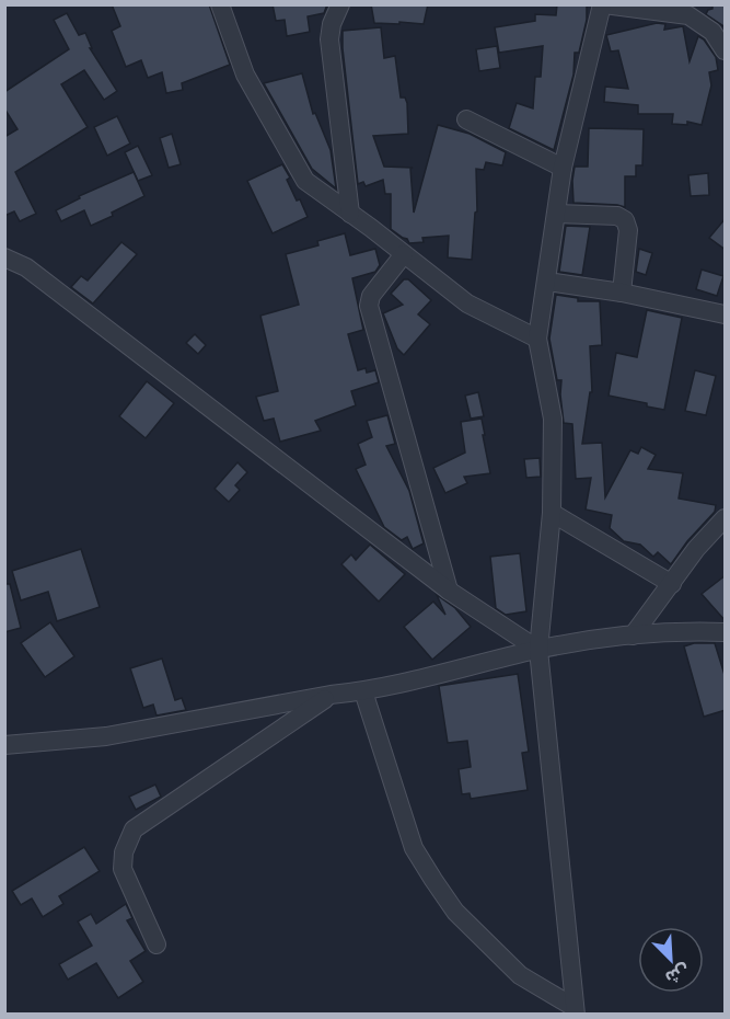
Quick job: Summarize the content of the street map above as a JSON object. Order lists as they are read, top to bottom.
{
  "north": "bottom right"
}
